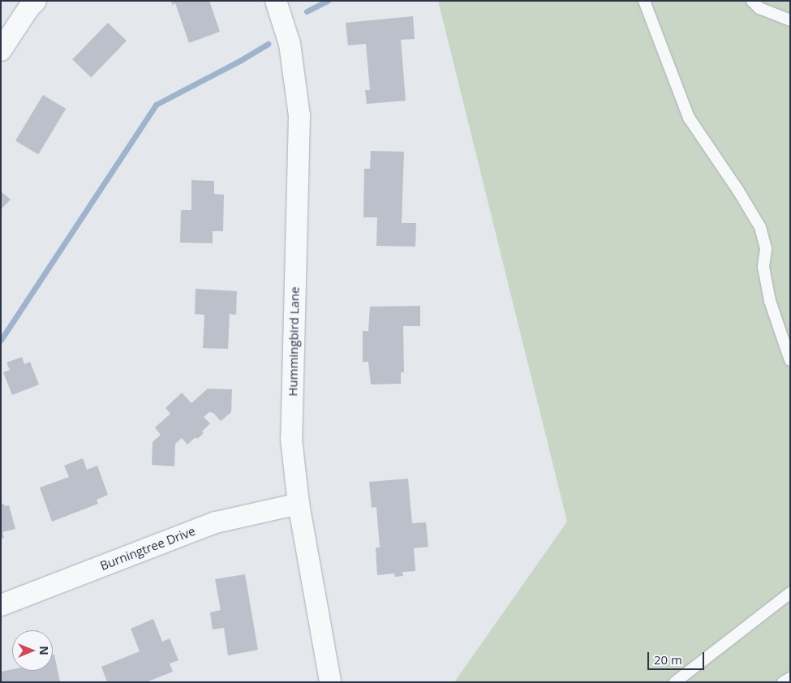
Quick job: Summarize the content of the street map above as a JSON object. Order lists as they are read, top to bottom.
{
  "streets": {
    "street": ["Hummingbird Lane", "Burningtree Drive"]
  },
  "crossings": [
    ["Hummingbird Lane", "Burningtree Drive"]
  ],
  "scale_bar": "20 m",
  "north": "right"
}
